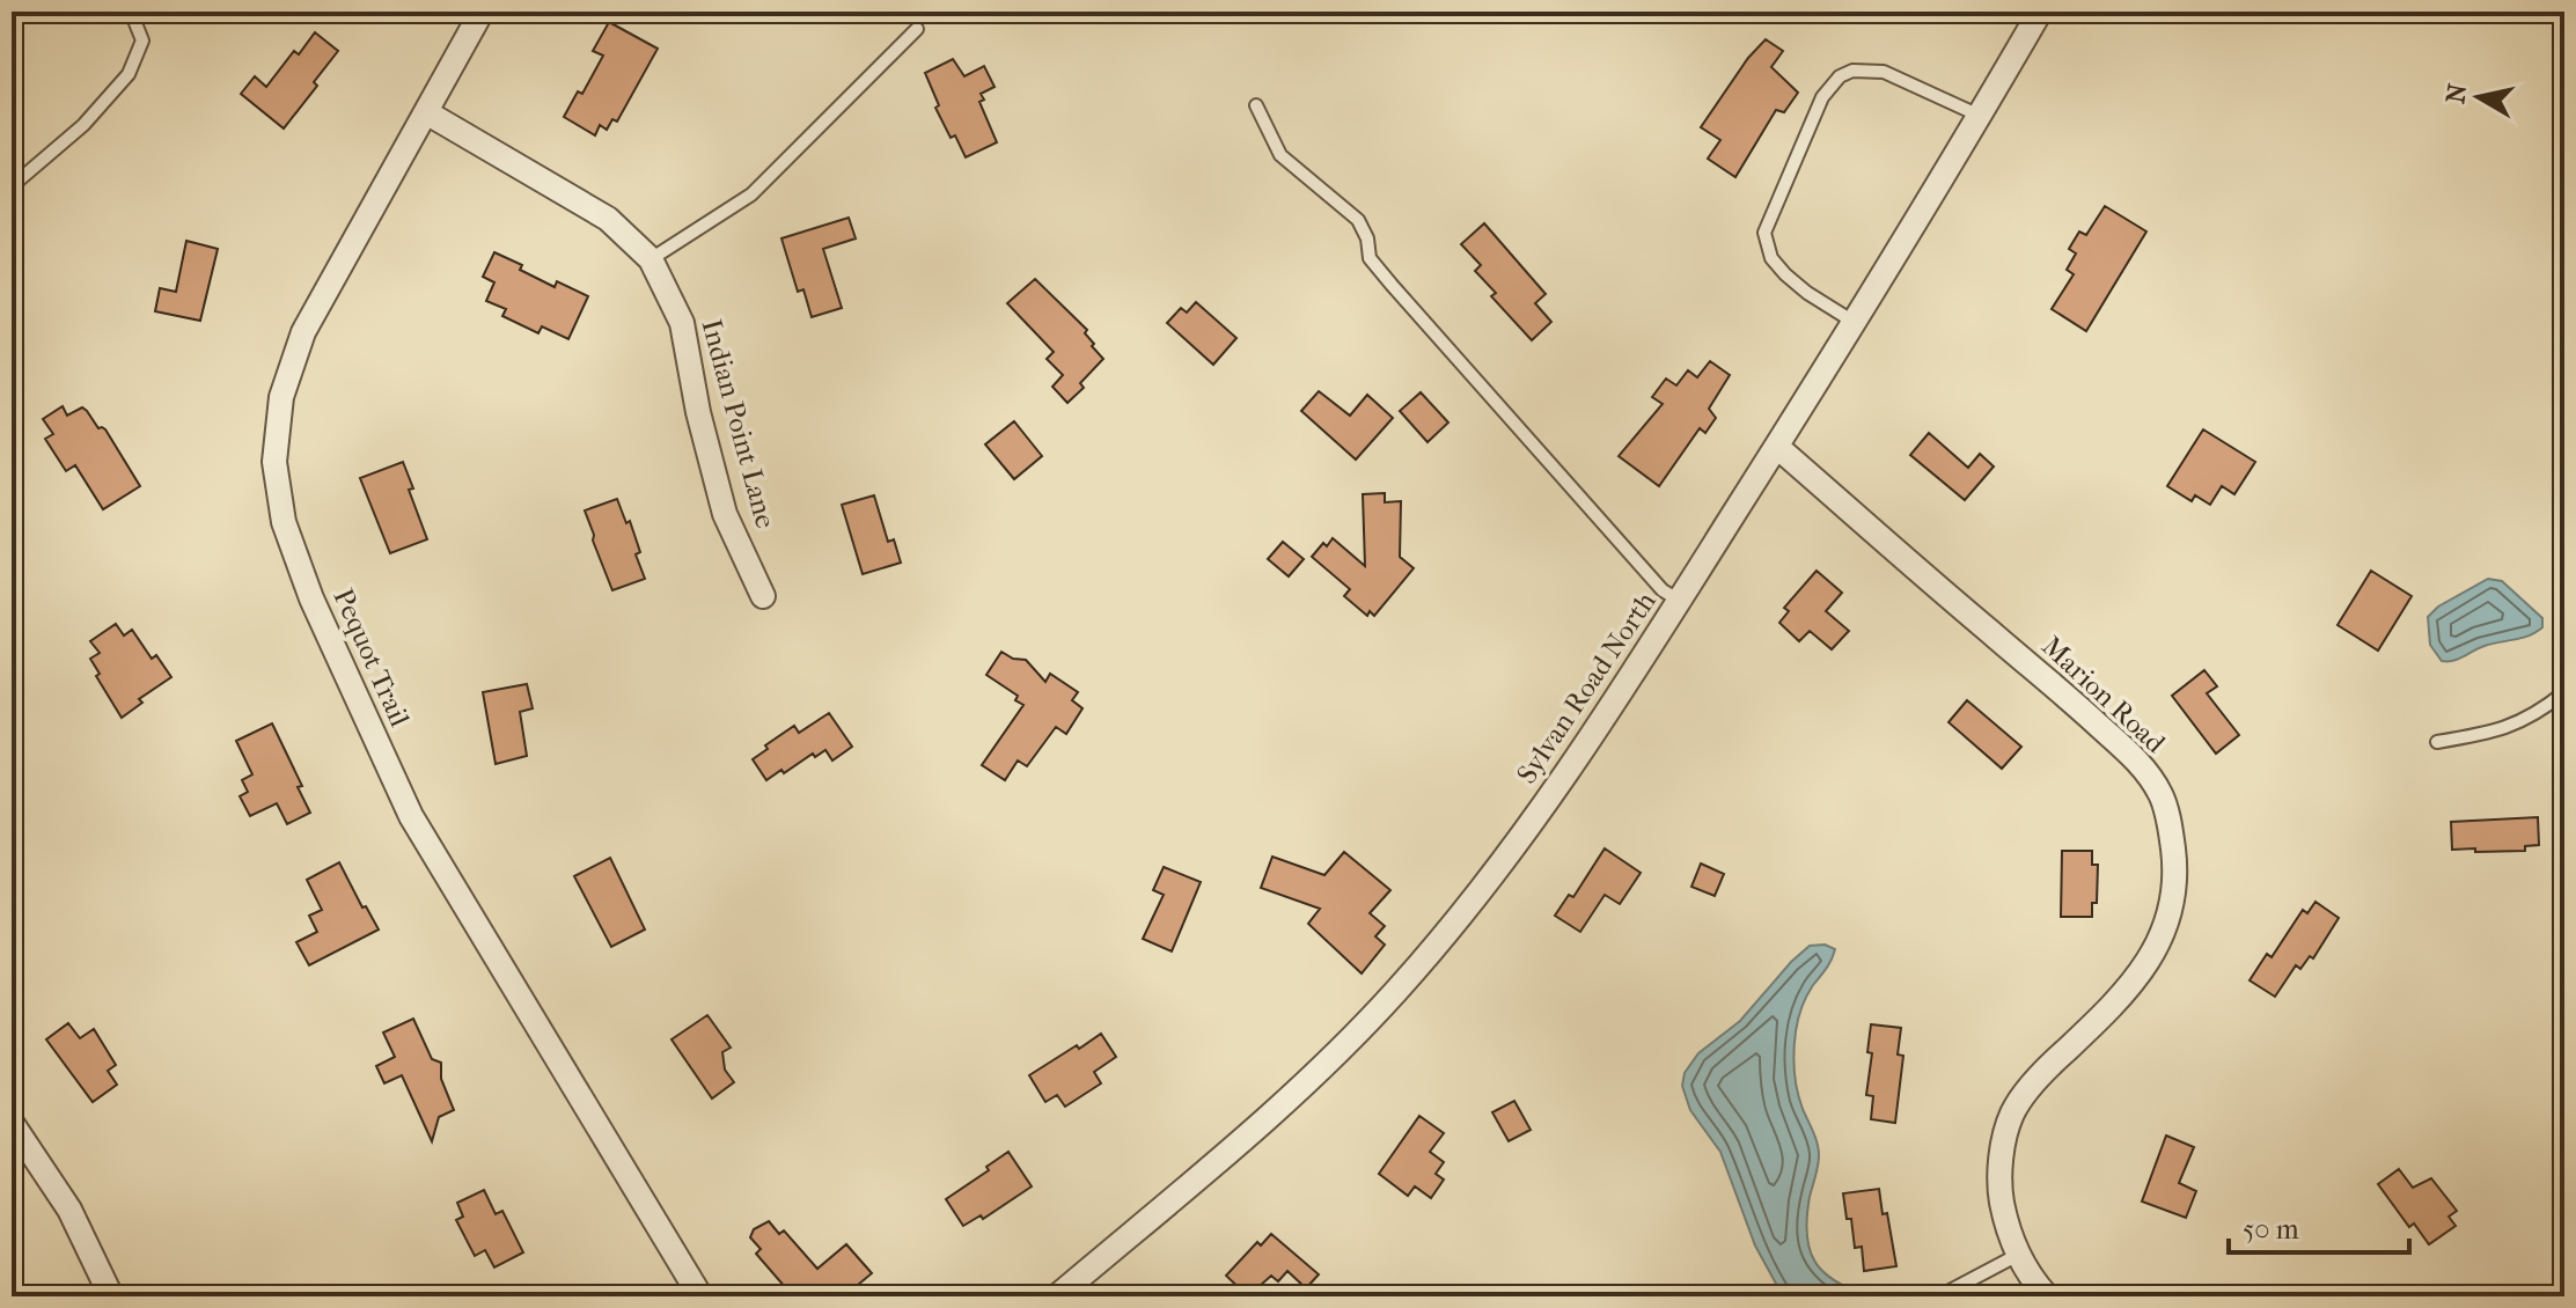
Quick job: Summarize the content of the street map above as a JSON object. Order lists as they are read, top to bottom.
{
  "streets": {
    "street": [
      "Indian Point Lane",
      "Pequot Trail",
      "Sylvan Road North",
      "Marion Road"
    ]
  },
  "crossings": [
    ["Indian Point Lane", "Pequot Trail"],
    ["Sylvan Road North", "Marion Road"]
  ],
  "scale_bar": "50 m",
  "north": "left"
}
